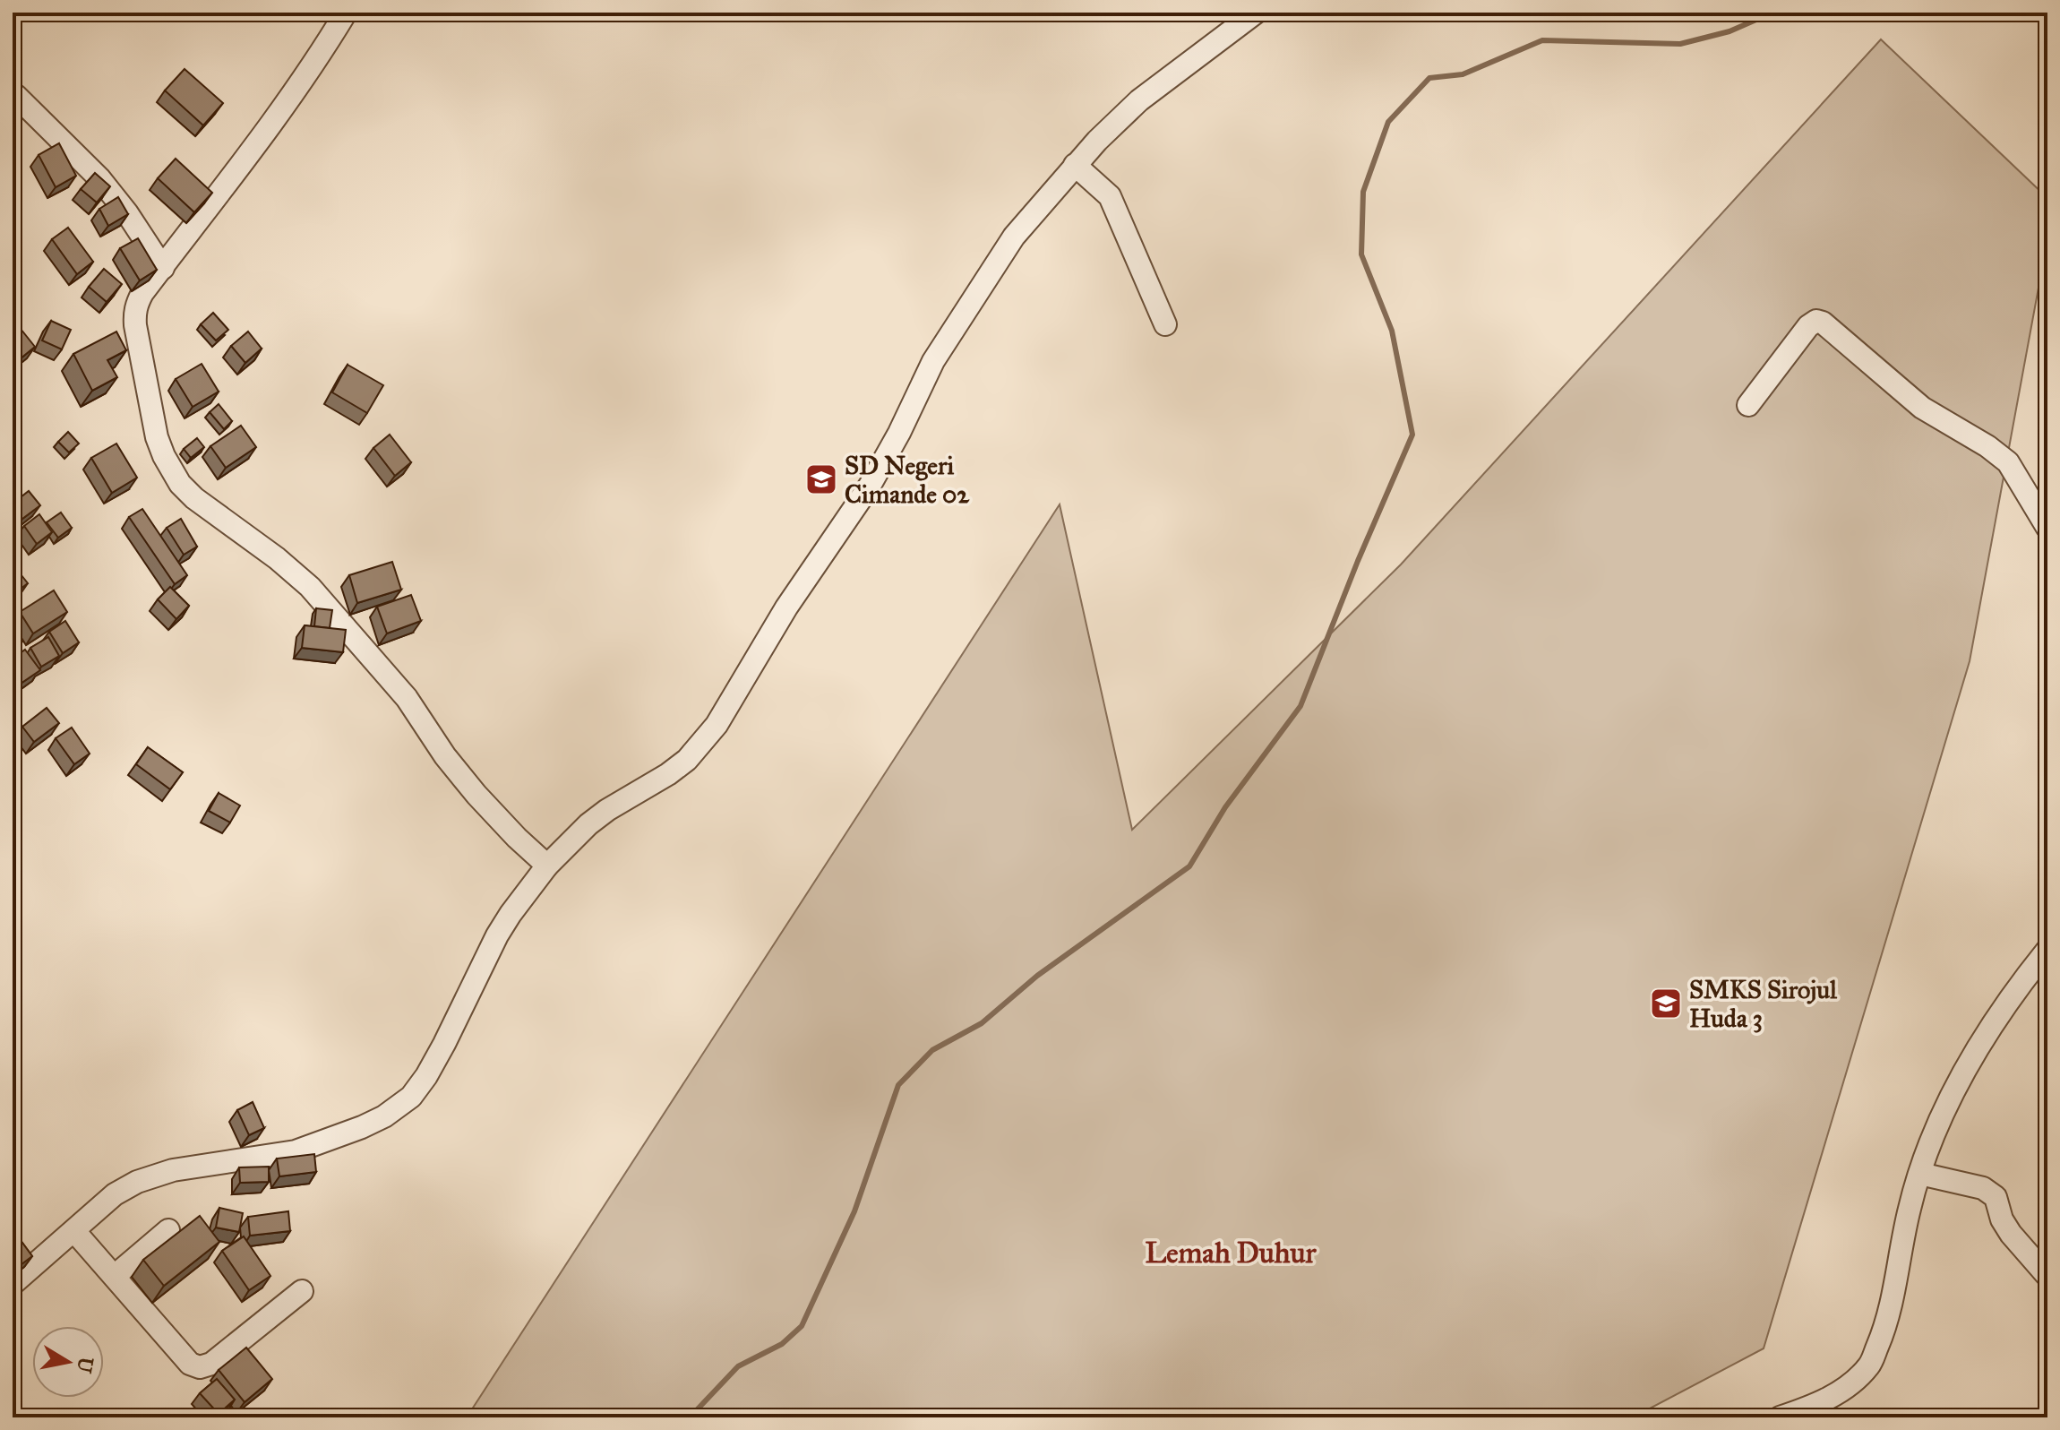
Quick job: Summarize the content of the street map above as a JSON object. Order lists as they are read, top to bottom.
{
  "districts": ["Lemah Duhur"],
  "places": {
    "school or university": ["SD Negeri Cimande 02", "SMKS Sirojul Huda 3"]
  },
  "north": "right"
}
